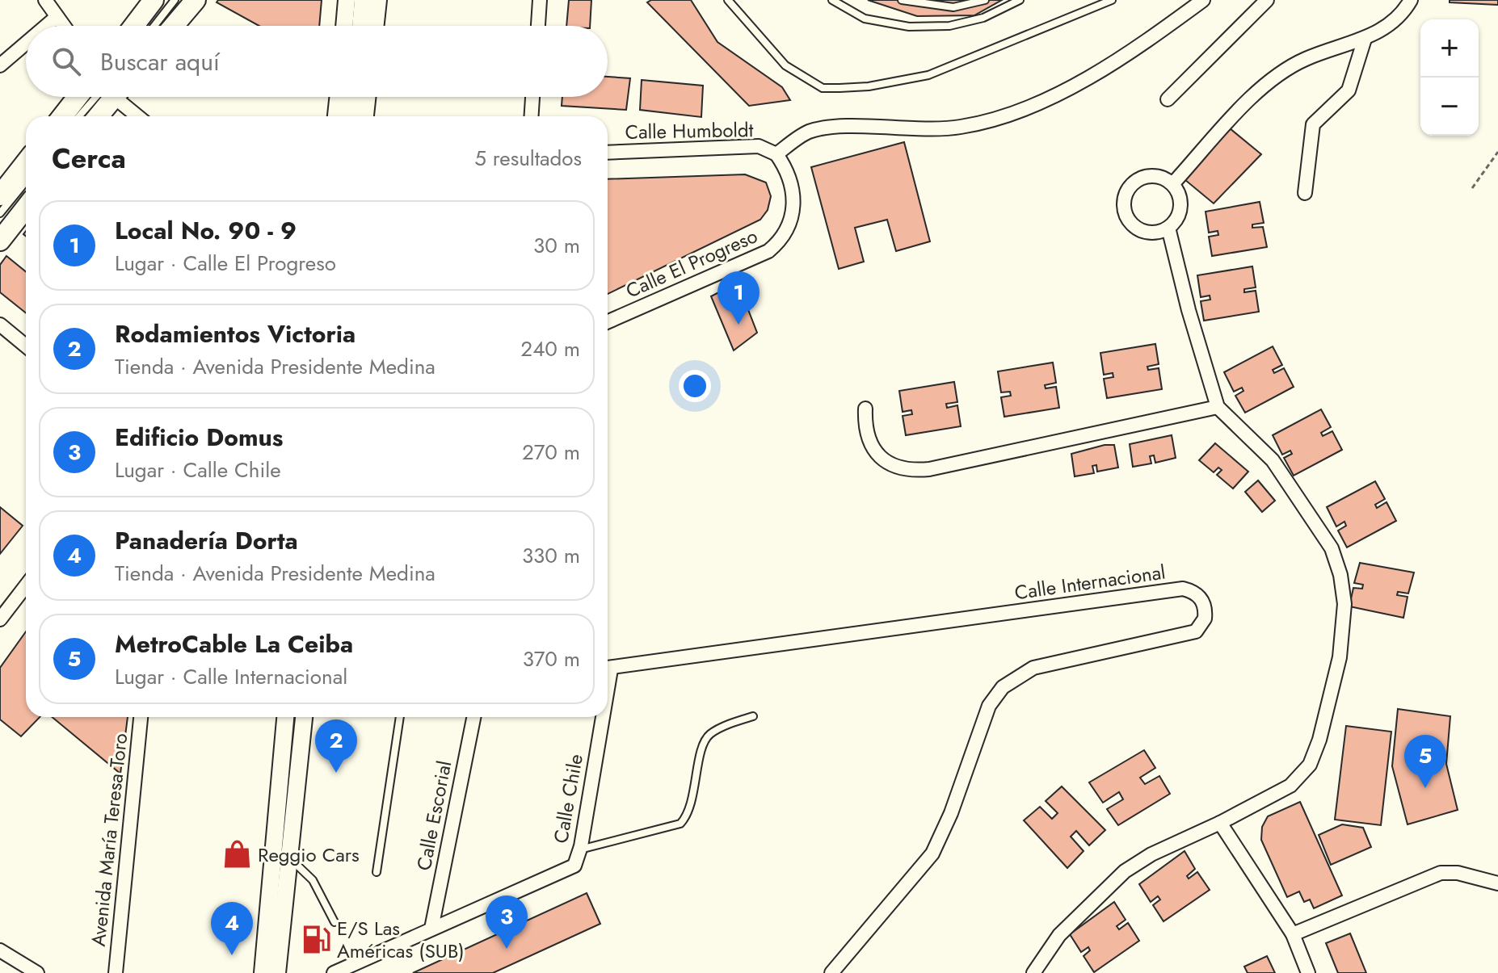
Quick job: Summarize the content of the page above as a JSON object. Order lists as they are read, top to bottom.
{
  "streets": {
    "street": [
      "Calle Humboldt",
      "Calle El Progreso",
      "Calle Internacional",
      "Calle Chile",
      "Calle Escorial",
      "Avenida María Teresa Toro"
    ]
  },
  "crossings": [
    ["Calle Humboldt", "Calle El Progreso"],
    ["Calle Chile", "Calle Escorial"]
  ],
  "places": {
    "shop": ["Reggio Cars"],
    "fuel station": ["E/S Las Américas (SUB)"]
  },
  "page": {
    "map_buttons": ["+", "−"],
    "search": "Buscar aquí",
    "heading": ["Cerca", "5 resultados"],
    "list": [
      {
        "mark": "1",
        "name": "Local No. 90 - 9",
        "note": "Lugar · Calle El Progreso",
        "value": "30 m"
      },
      {
        "mark": "2",
        "name": "Rodamientos Victoria",
        "note": "Tienda · Avenida Presidente Medina",
        "value": "240 m"
      },
      {
        "mark": "3",
        "name": "Edificio Domus",
        "note": "Lugar · Calle Chile",
        "value": "270 m"
      },
      {
        "mark": "4",
        "name": "Panadería Dorta",
        "note": "Tienda · Avenida Presidente Medina",
        "value": "330 m"
      },
      {
        "mark": "5",
        "name": "MetroCable La Ceiba",
        "note": "Lugar · Calle Internacional",
        "value": "370 m"
      }
    ],
    "pins": [
      "1",
      "2",
      "5",
      "3",
      "4"
    ]
  }
}
